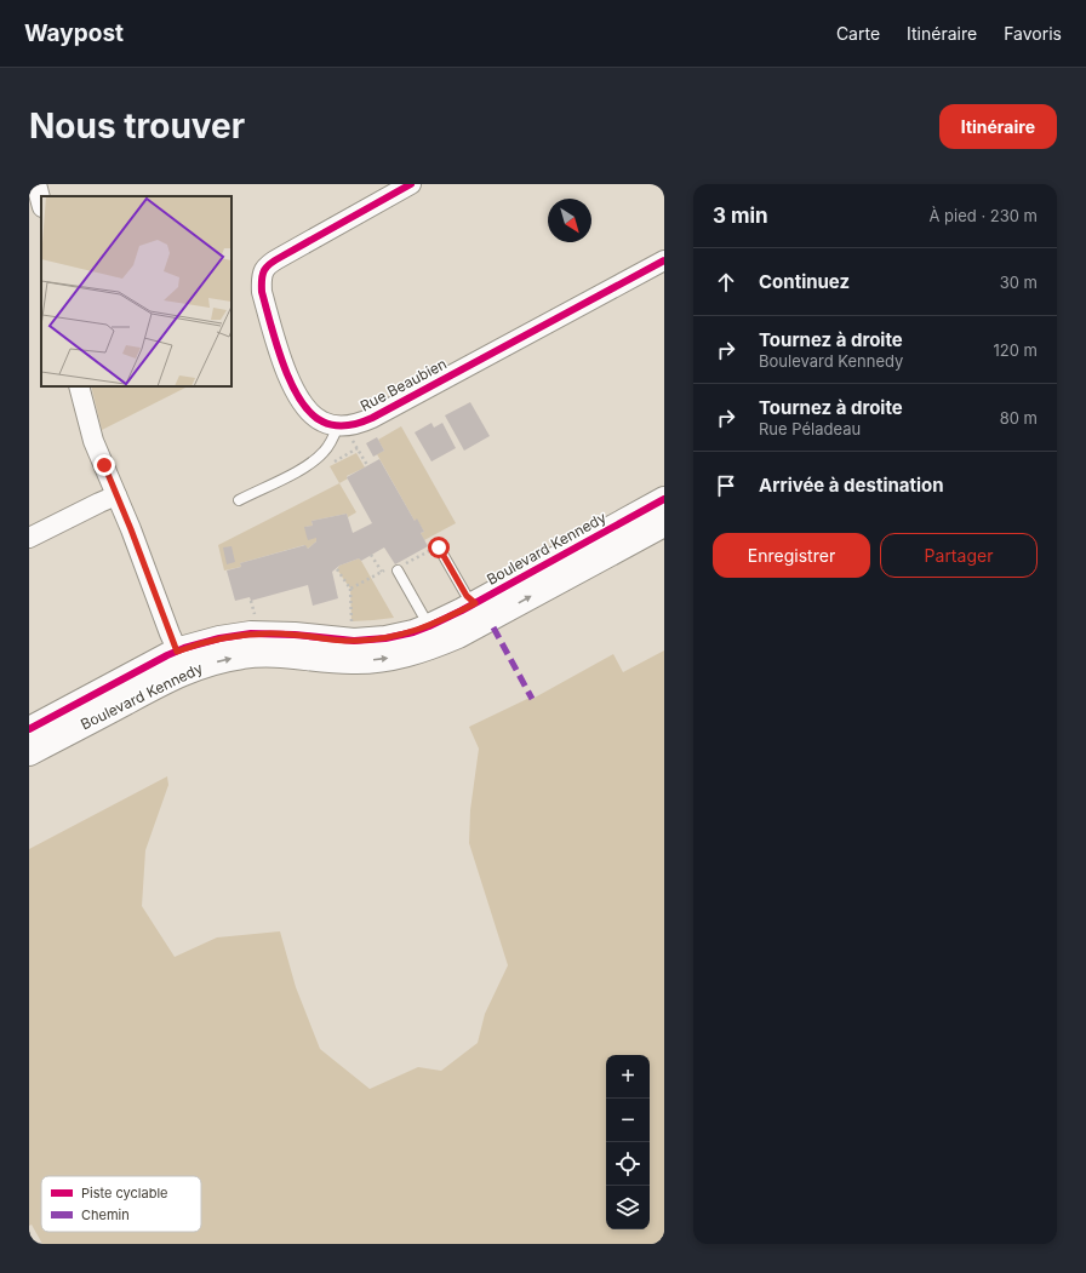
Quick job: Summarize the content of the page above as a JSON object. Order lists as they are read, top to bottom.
{
  "streets": {
    "street": ["Rue Beaubien", "Boulevard Kennedy"]
  },
  "legend": ["Piste cyclable", "Chemin"],
  "north": "bottom right",
  "page": {
    "header": "Waypost",
    "nav": ["Carte", "Itinéraire", "Favoris"],
    "buttons": [
      "Itinéraire",
      ["Enregistrer", "Partager"]
    ],
    "title": "Nous trouver",
    "heading": ["3 min", "À pied · 230 m"],
    "list": [
      ["Continuez", "30 m"],
      ["Tournez à droite", "Boulevard Kennedy", "120 m"],
      ["Tournez à droite", "Rue Péladeau", "80 m"],
      "Arrivée à destination"
    ],
    "map_buttons": ["+", "−"]
  }
}
